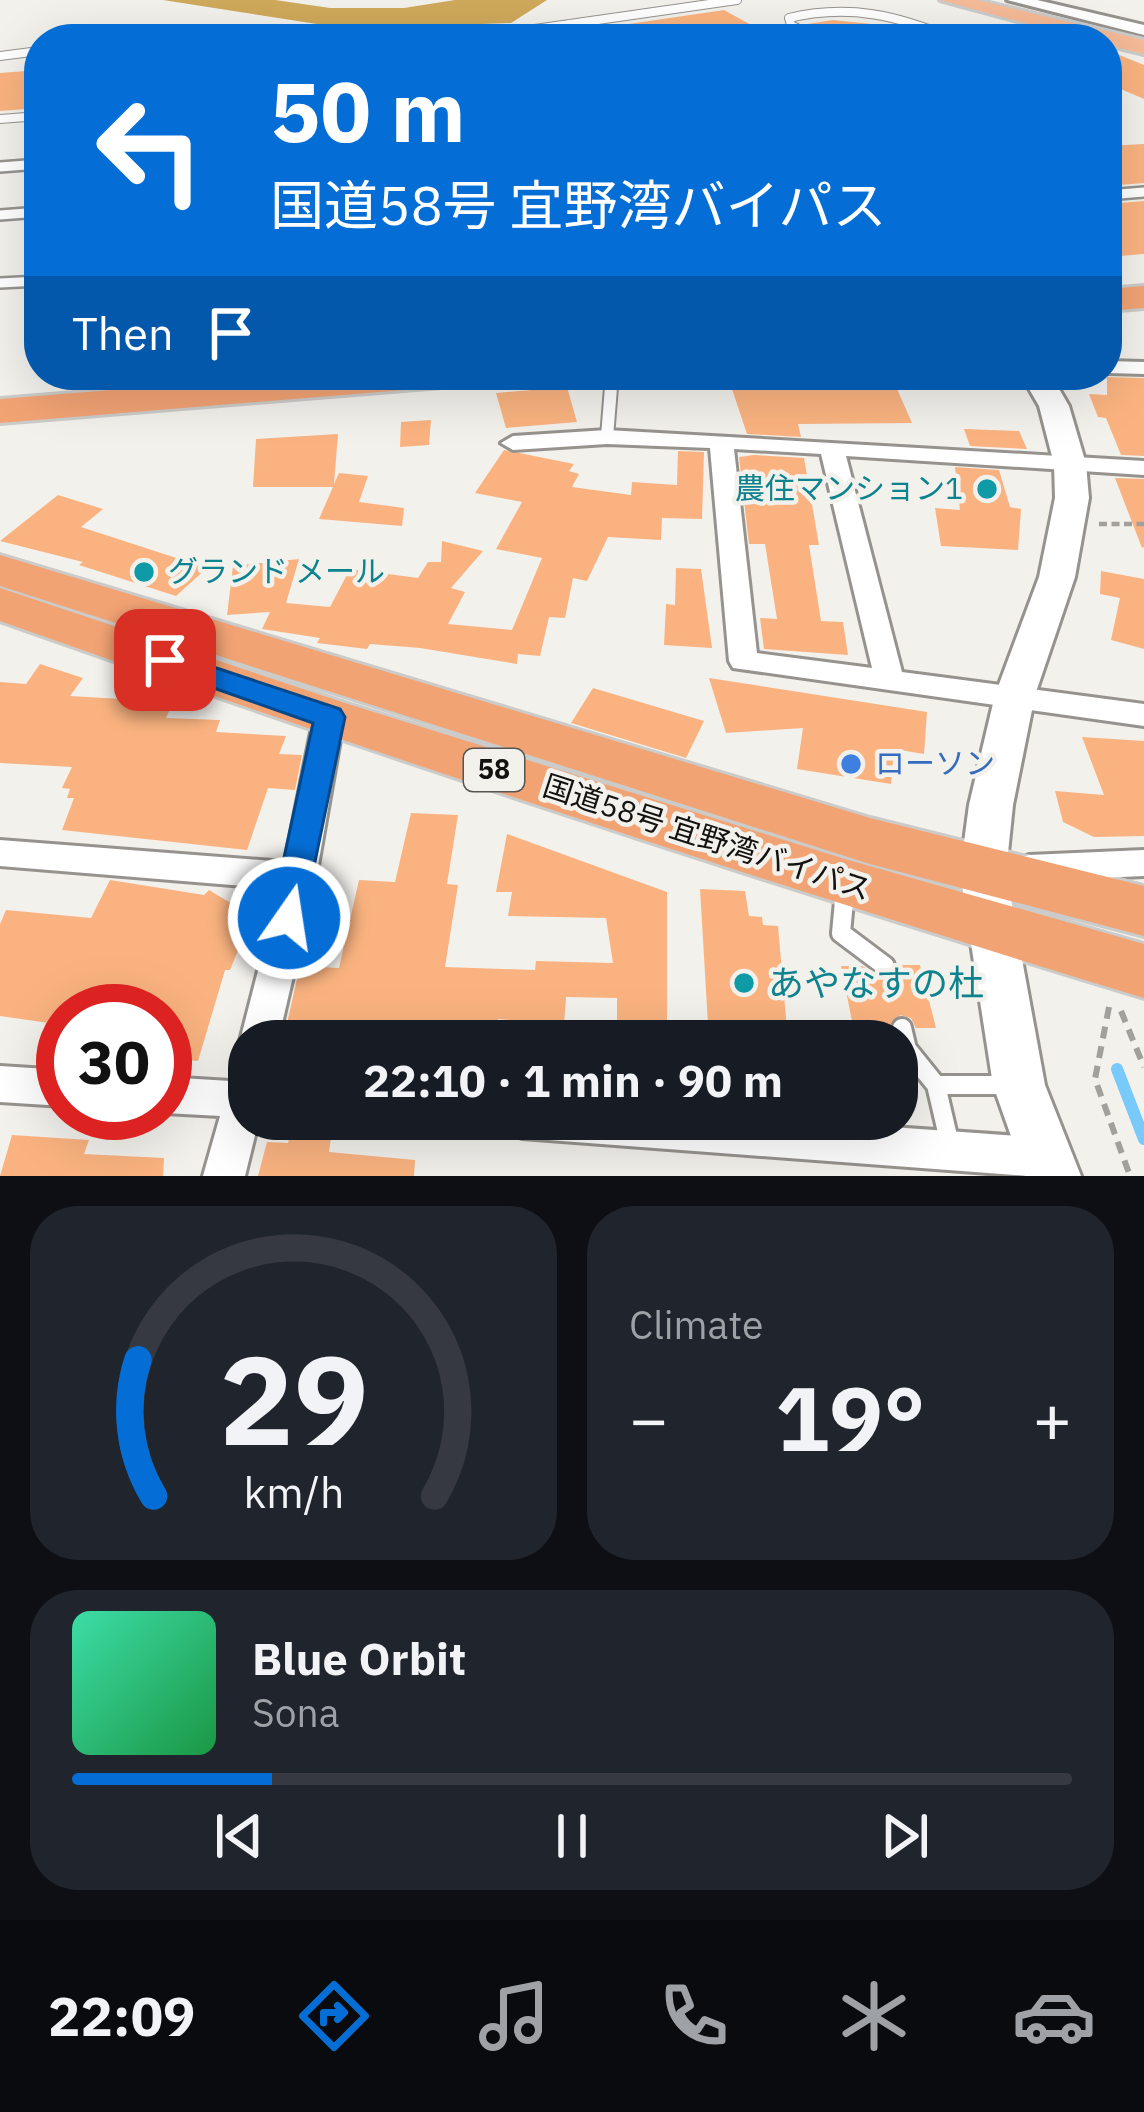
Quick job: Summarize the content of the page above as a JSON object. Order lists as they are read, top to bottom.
{
  "streets": {
    "highway": ["58", "国道58号 宜野湾バイパス"]
  },
  "places": [
    "農住マンション1",
    "グランド メール",
    "ローソン",
    "あやなすの杜"
  ],
  "page": {
    "turn": ["50 m", "国道58号 宜野湾バイパス"],
    "then": "Then",
    "limit": "30",
    "trip": "22:10 · 1 min · 90 m",
    "tile": "Climate",
    "heat": ["−", "19°", "+"],
    "song": ["Blue Orbit", "Sona"],
    "tabs": "22:09",
    "gauge": ["29", "km/h"]
  }
}
